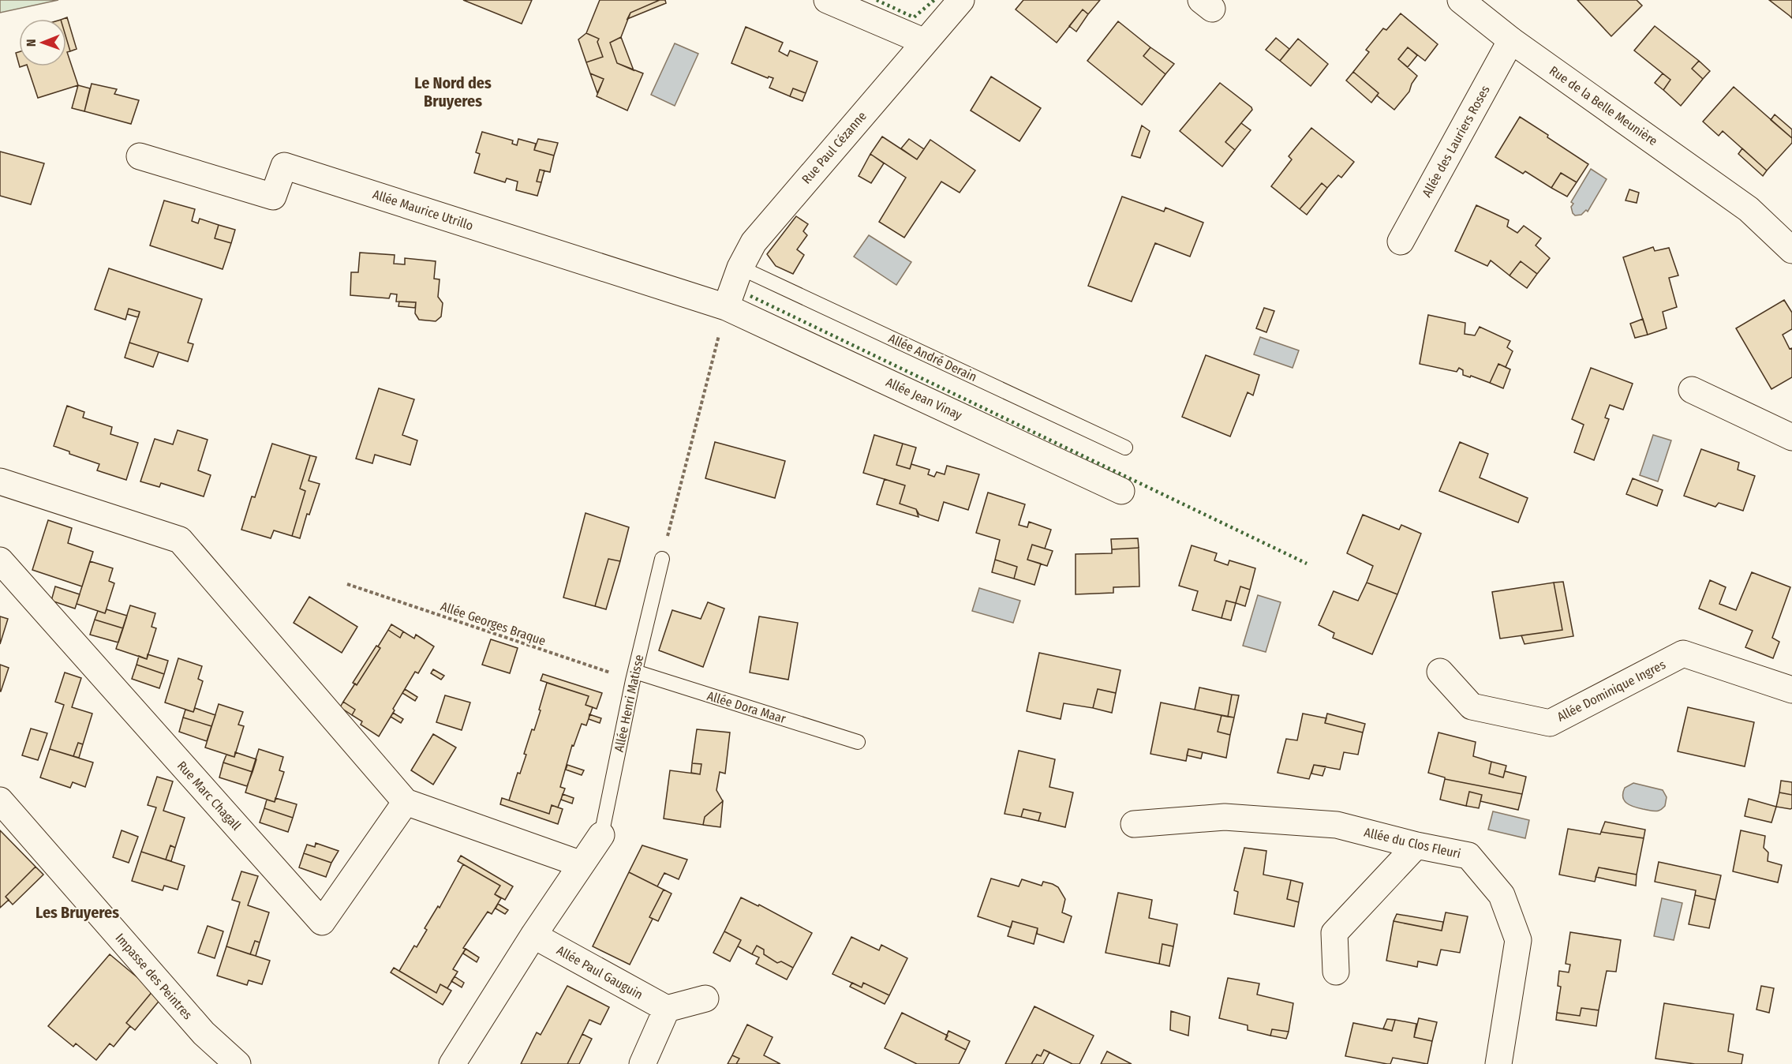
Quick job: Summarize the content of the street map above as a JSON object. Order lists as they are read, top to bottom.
{
  "streets": {
    "street": [
      "Rue de la Belle Meunière",
      "Allée des Lauriers Roses",
      "Rue Paul Cézanne",
      "Allée Maurice Utrillo",
      "Allée Jean Vinay",
      "Allée Dominique Ingres",
      "Allée Henri Matisse",
      "Rue Marc Chagall",
      "Allée du Clos Fleuri",
      "Allée Paul Gauguin",
      "Impasse des Peintres"
    ],
    "lane": ["Allée André Derain", "Allée Dora Maar"],
    "path": ["Allée Georges Braque"]
  },
  "crossings": [
    ["Rue de la Belle Meunière", "Allée des Lauriers Roses"],
    ["Rue Paul Cézanne", "Allée Maurice Utrillo"],
    ["Rue Paul Cézanne", "Allée André Derain"],
    ["Rue Paul Cézanne", "Allée Jean Vinay"],
    ["Allée Maurice Utrillo", "Allée Jean Vinay"],
    ["Allée Georges Braque", "Allée Henri Matisse"],
    ["Allée Georges Braque", "Allée Dora Maar"],
    ["Allée Henri Matisse", "Allée Dora Maar"],
    ["Allée Henri Matisse", "Allée Paul Gauguin"]
  ],
  "districts": ["Le Nord des Bruyeres", "Les Bruyeres"],
  "north": "left"
}
